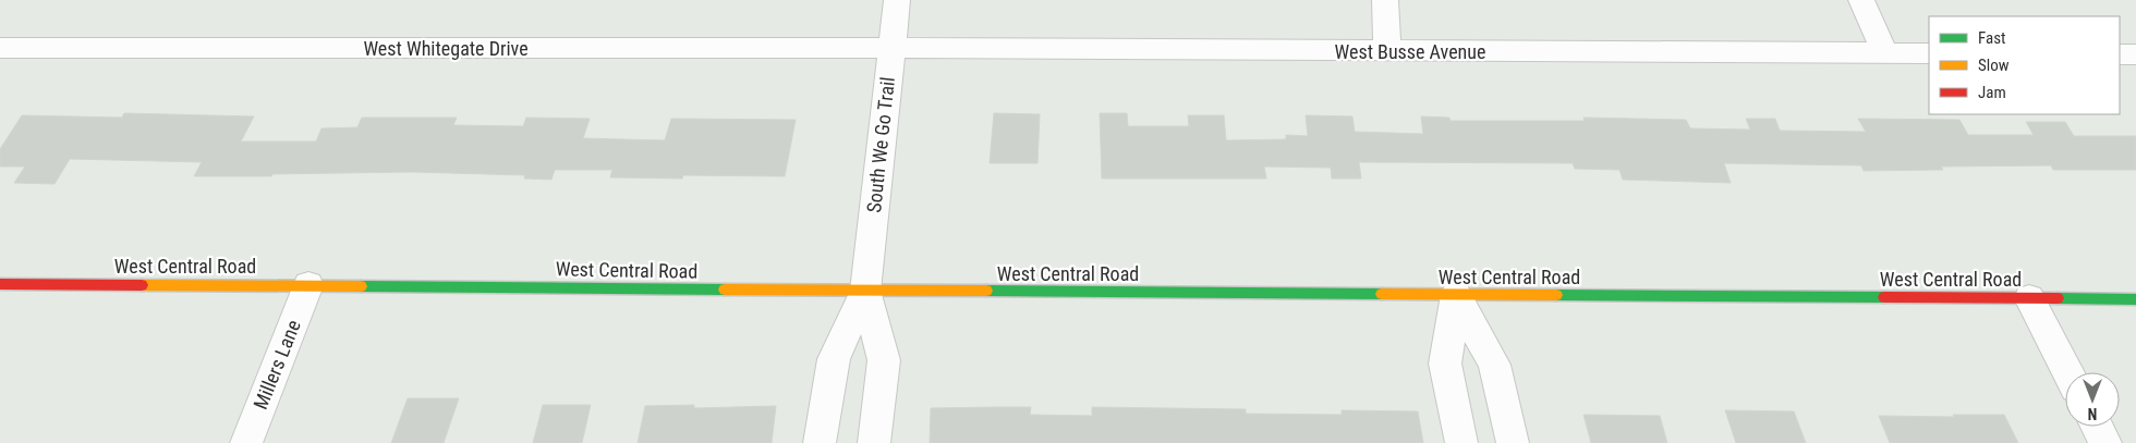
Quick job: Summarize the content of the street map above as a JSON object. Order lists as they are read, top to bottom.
{
  "streets": {
    "main road": ["West Central Road"],
    "street": [
      "West Whitegate Drive",
      "West Busse Avenue",
      "South We Go Trail",
      "Millers Lane"
    ]
  },
  "crossings": [
    ["West Whitegate Drive", "West Busse Avenue"],
    ["West Whitegate Drive", "South We Go Trail"],
    ["West Busse Avenue", "South We Go Trail"],
    ["South We Go Trail", "West Central Road"],
    ["West Central Road", "Millers Lane"]
  ],
  "legend": ["Fast", "Slow", "Jam"],
  "north": "bottom"
}
